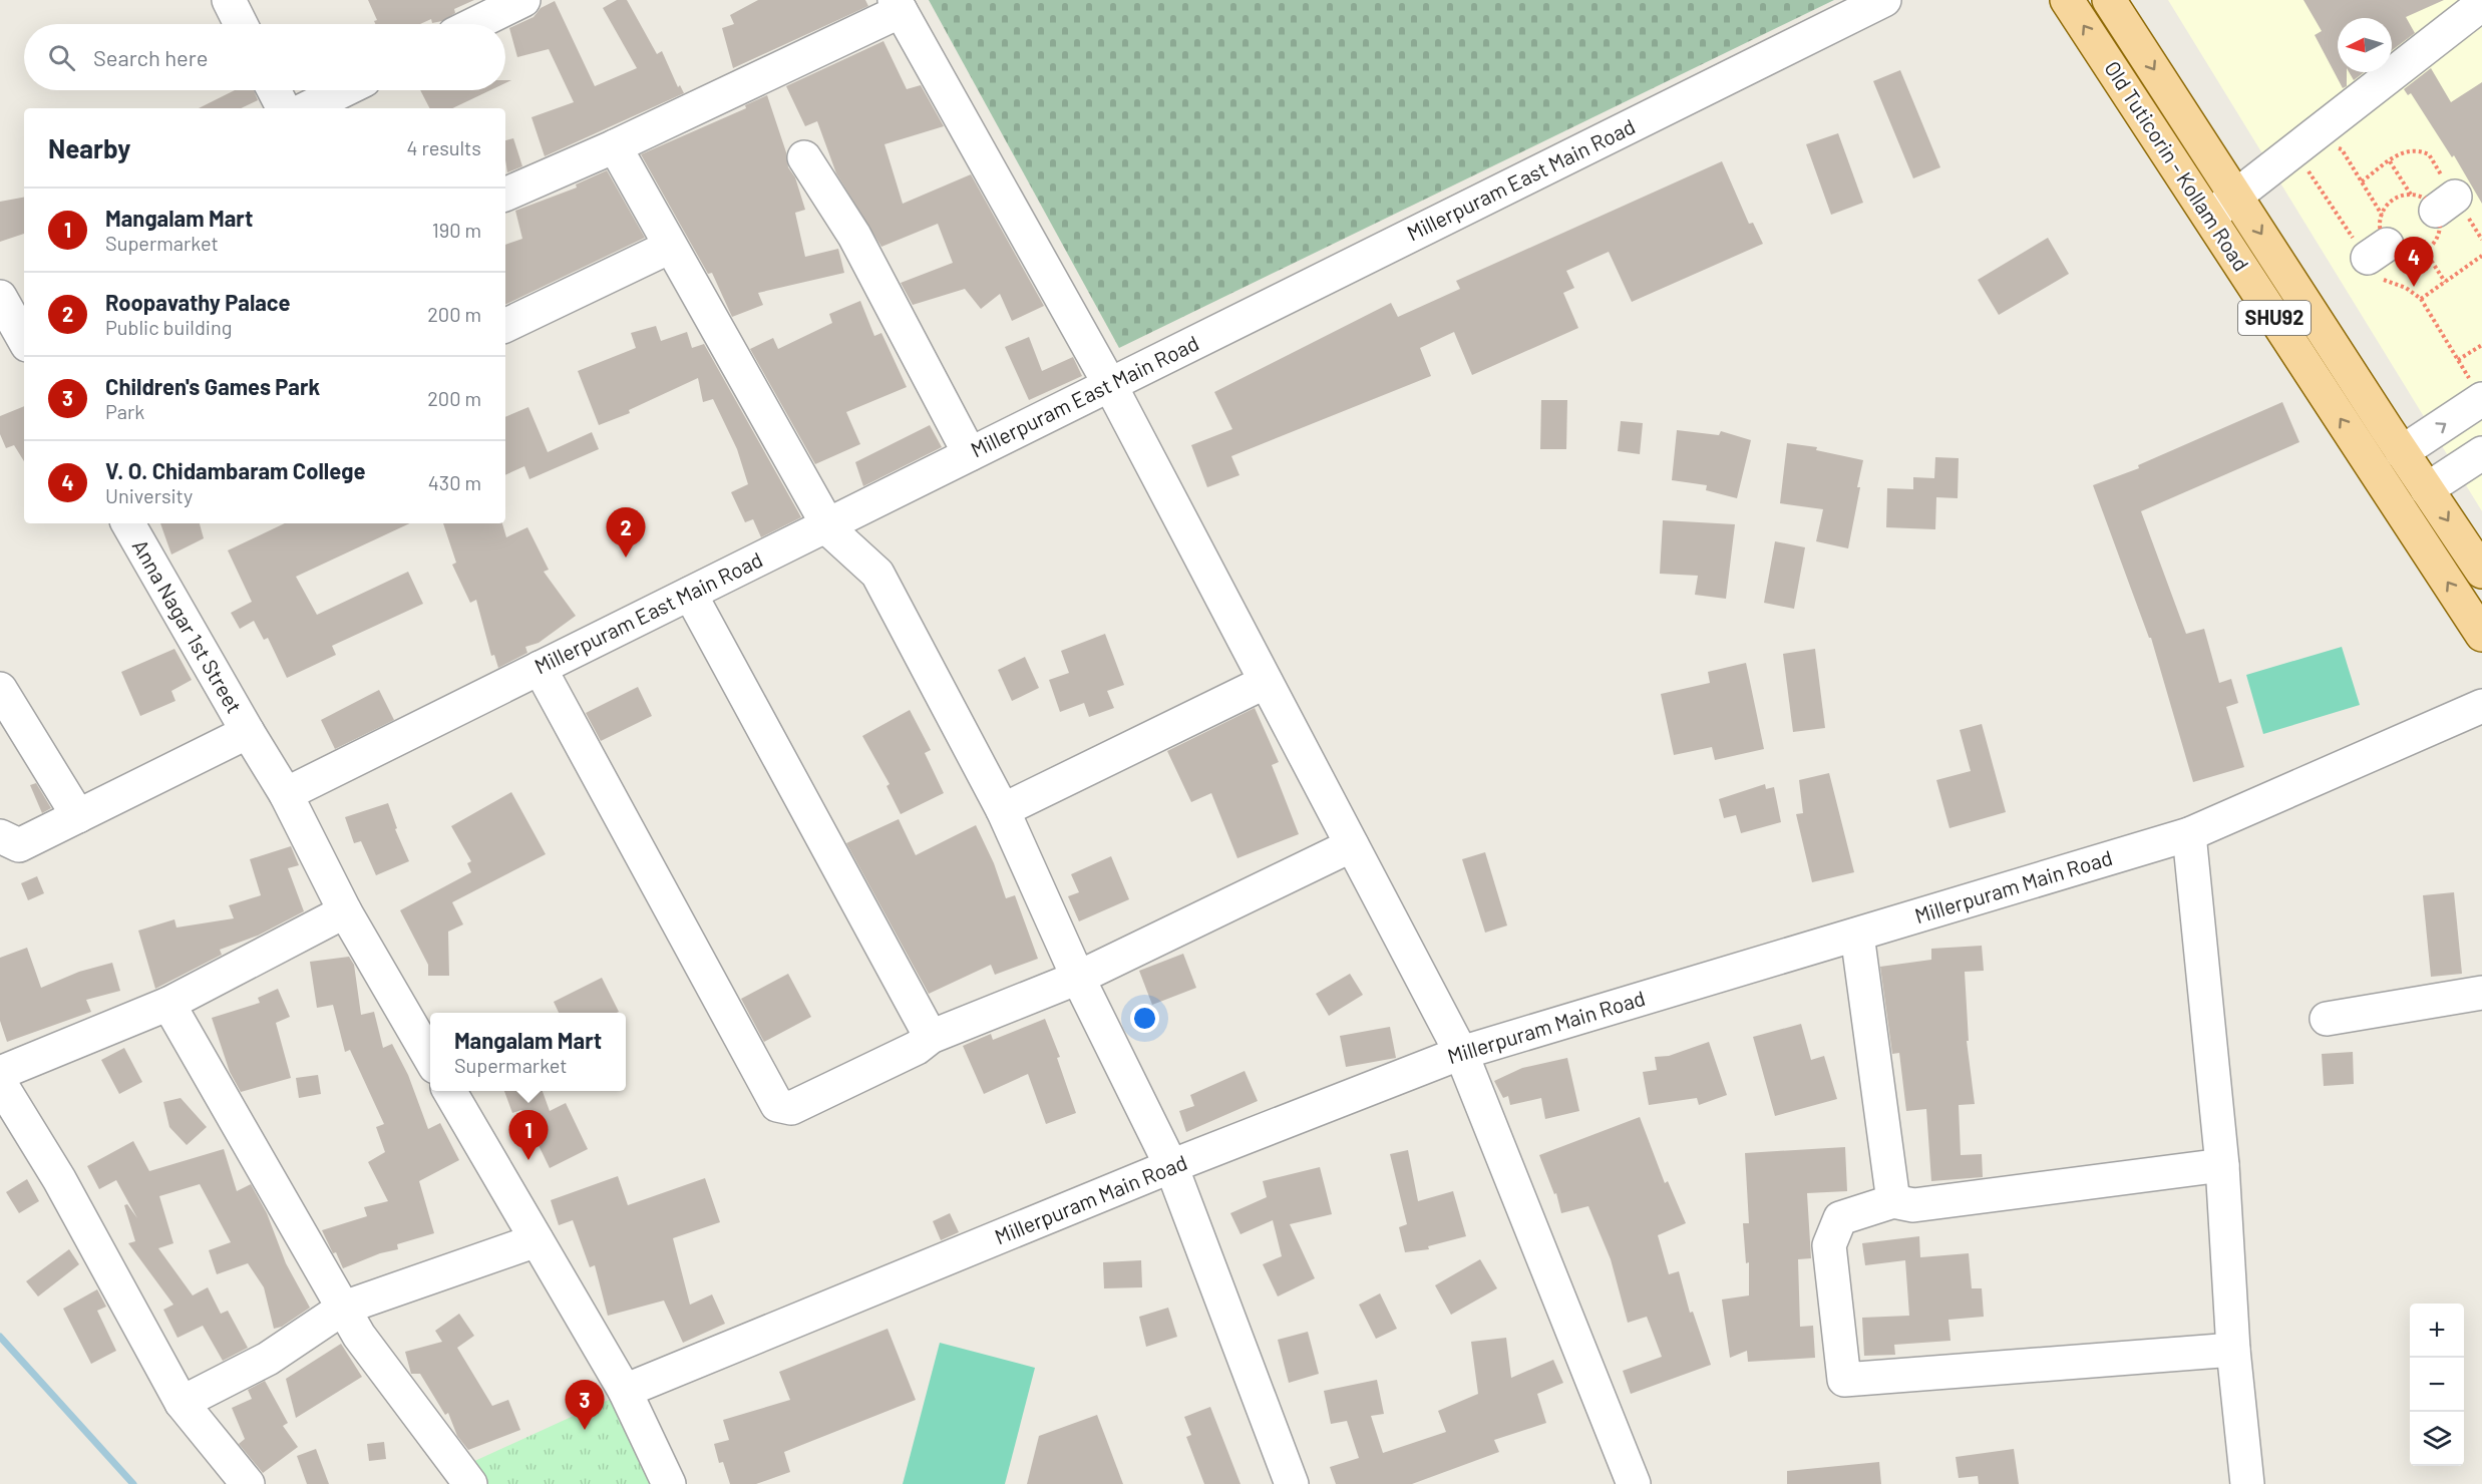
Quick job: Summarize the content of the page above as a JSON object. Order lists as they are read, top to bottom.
{
  "streets": {
    "main road": ["Old Tuticorin - Kollam Road", "SHU92"],
    "street": ["Millerpuram East Main Road", "Anna Nagar 1st Street", "Millerpuram Main Road"]
  },
  "crossings": [
    ["Millerpuram East Main Road", "Anna Nagar 1st Street"]
  ],
  "north": "left",
  "page": {
    "search": "Search here",
    "heading": ["Nearby", "4 results"],
    "list": [
      {
        "mark": "1",
        "name": "Mangalam Mart",
        "note": "Supermarket",
        "value": "190 m"
      },
      {
        "mark": "2",
        "name": "Roopavathy Palace",
        "note": "Public building",
        "value": "200 m"
      },
      {
        "mark": "3",
        "name": "Children's Games Park",
        "note": "Park",
        "value": "200 m"
      },
      {
        "mark": "4",
        "name": "V. O. Chidambaram College",
        "note": "University",
        "value": "430 m"
      }
    ],
    "pins": [
      "4",
      "2",
      "1",
      "3"
    ],
    "popup": ["Mangalam Mart", "Supermarket"],
    "map_buttons": ["+", "−"]
  }
}
